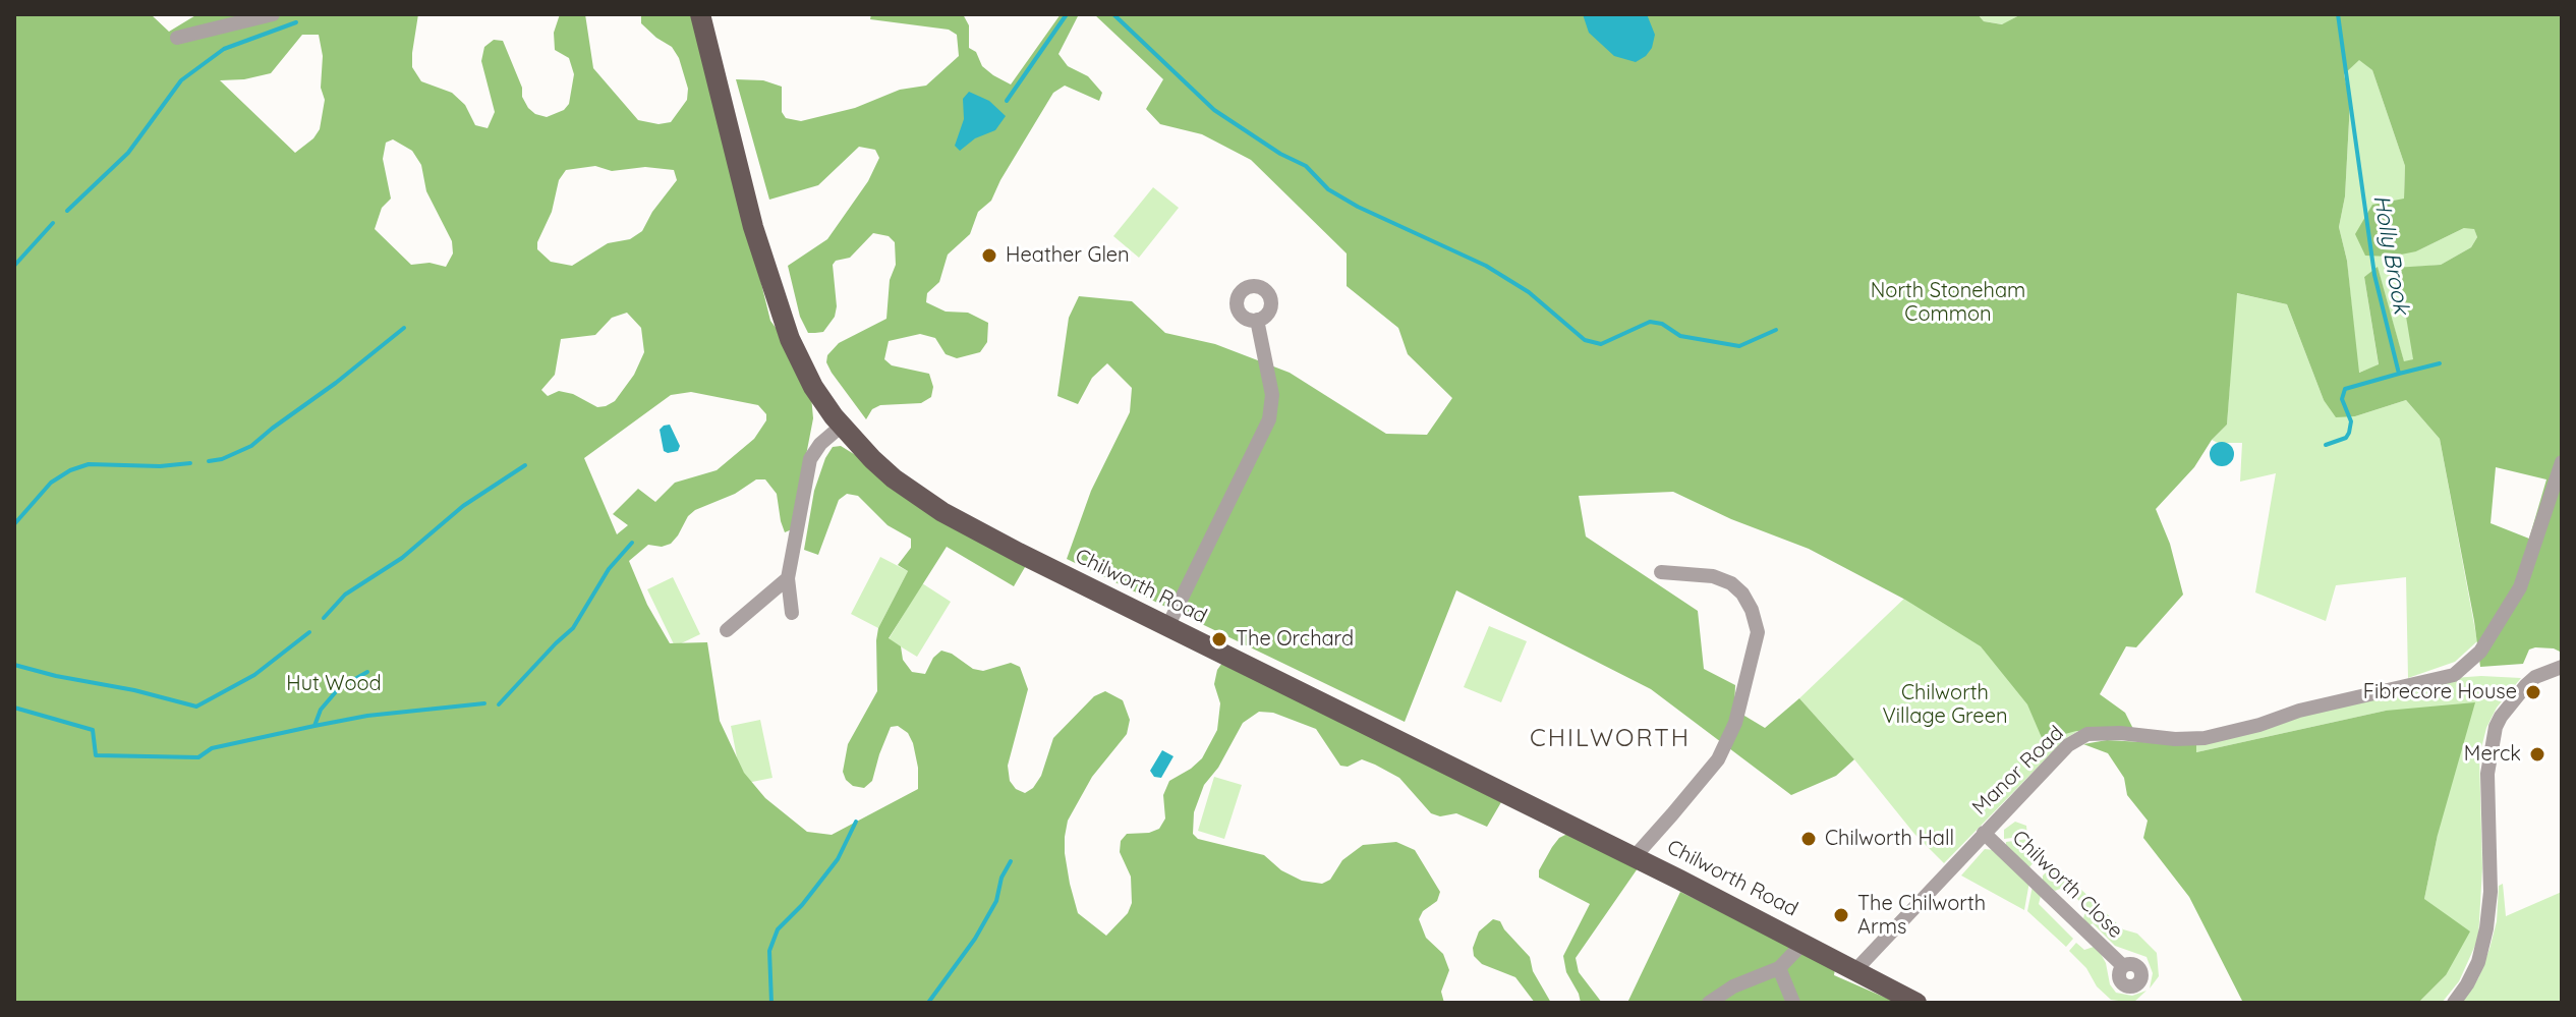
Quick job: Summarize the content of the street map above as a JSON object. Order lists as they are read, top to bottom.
{
  "streets": {
    "main road": ["Chilworth Road"],
    "street": ["Manor Road", "Chilworth Close"]
  },
  "crossings": [
    ["Chilworth Road", "Manor Road"],
    ["Manor Road", "Chilworth Close"]
  ],
  "districts": ["CHILWORTH"],
  "water": ["Holly Brook"],
  "parks": ["North Stoneham Common", "Hut Wood", "Chilworth Village Green"],
  "places": [
    "Heather Glen",
    "The Orchard",
    "Fibrecore House",
    "Merck",
    "Chilworth Hall",
    "The Chilworth Arms"
  ]
}
